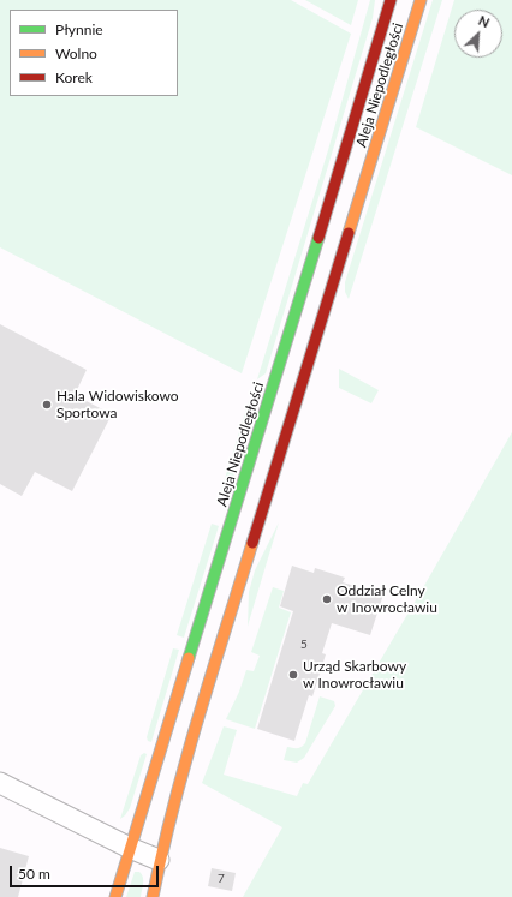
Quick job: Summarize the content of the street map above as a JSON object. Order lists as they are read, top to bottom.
{
  "streets": {
    "street": ["Aleja Niepodległości"]
  },
  "places": ["Hala Widowiskowo Sportowa", "Oddział Celny w Inowrocławiu", "Urząd Skarbowy w Inowrocławiu"],
  "house_numbers": ["5", "7"],
  "legend": ["Płynnie", "Wolno", "Korek"],
  "scale_bar": "50 m",
  "north": "top right"
}
